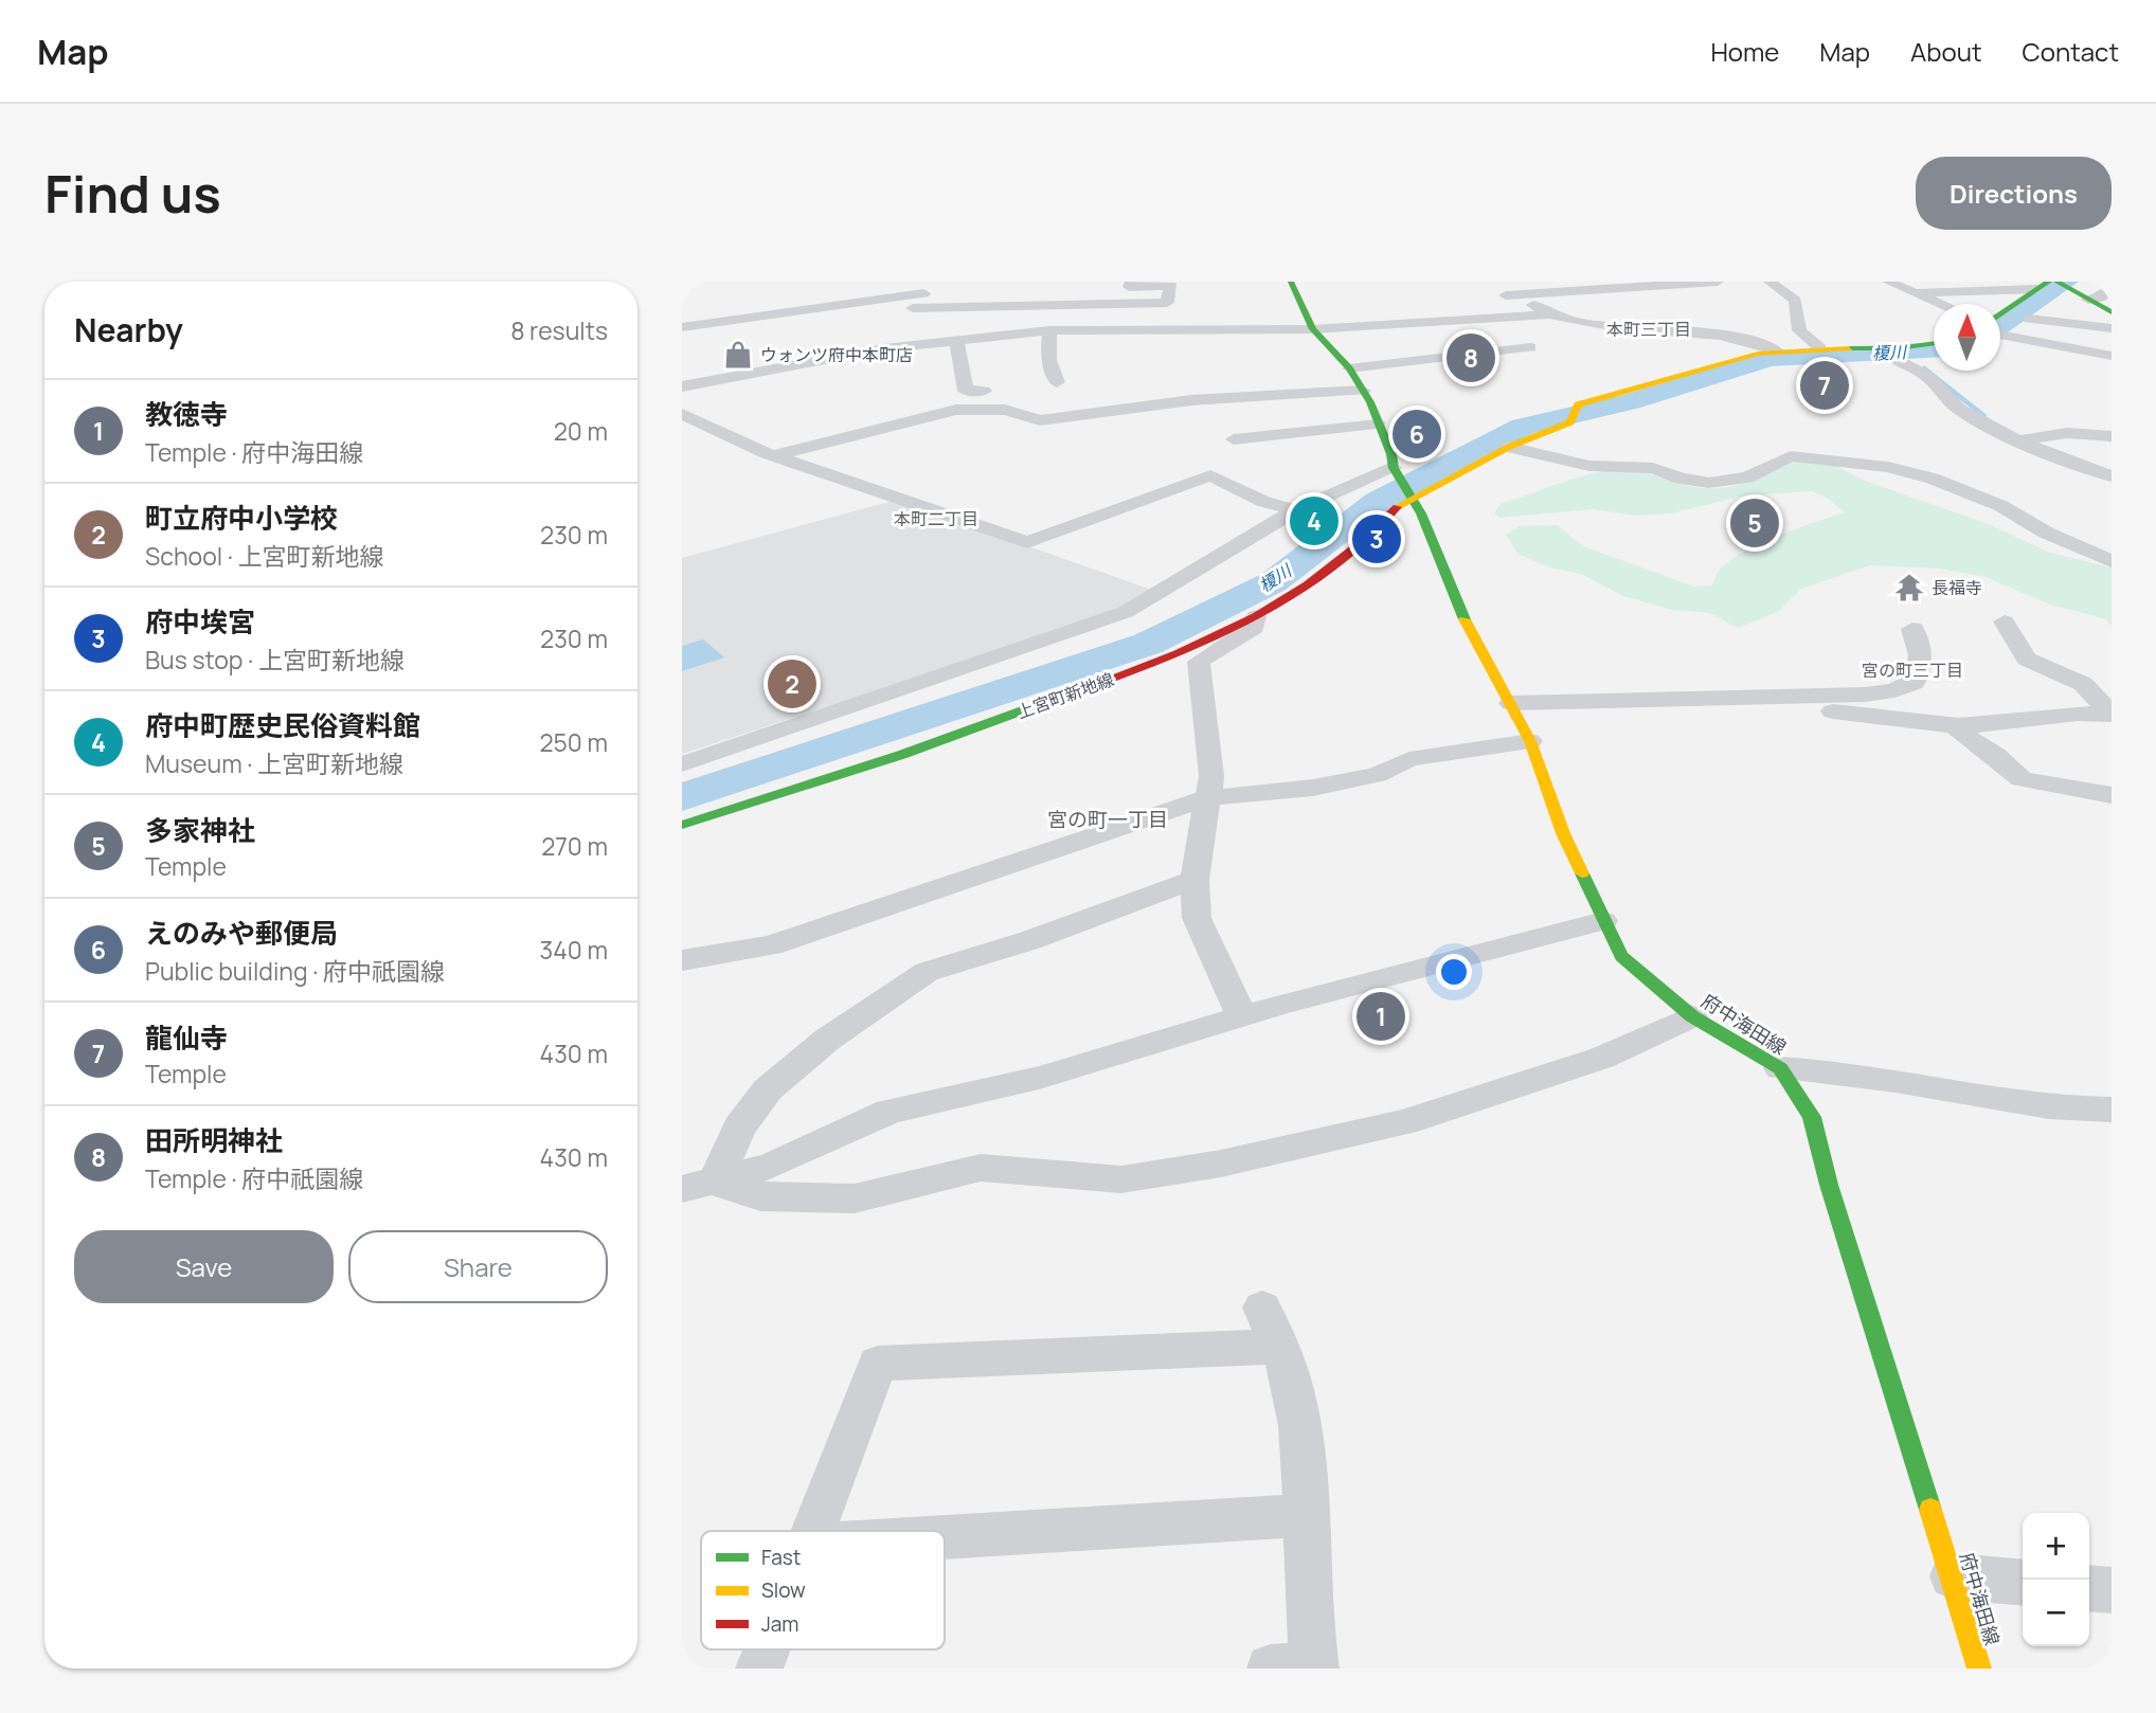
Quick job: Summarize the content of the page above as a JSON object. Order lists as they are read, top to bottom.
{
  "streets": {
    "main road": ["上宮町新地線", "府中海田線"]
  },
  "crossings": [
    ["上宮町新地線", "府中海田線"]
  ],
  "districts": [
    "本町三丁目",
    "本町二丁目",
    "宮の町三丁目",
    "宮の町一丁目"
  ],
  "water": ["榎川"],
  "places": {
    "shop": ["ウォンツ府中本町店"],
    "temple": ["長福寺"]
  },
  "legend": ["Fast", "Slow", "Jam"],
  "north": "top",
  "page": {
    "header": "Map",
    "nav": [
      "Home",
      "Map",
      "About",
      "Contact"
    ],
    "buttons": [
      "Directions",
      ["Save", "Share"]
    ],
    "title": "Find us",
    "heading": ["Nearby", "8 results"],
    "pins": [
      "8",
      "7",
      "6",
      "4",
      "5",
      "3",
      "2",
      "1"
    ],
    "list": [
      {
        "mark": "1",
        "name": "教徳寺",
        "note": "Temple · 府中海田線",
        "value": "20 m"
      },
      {
        "mark": "2",
        "name": "町立府中小学校",
        "note": "School · 上宮町新地線",
        "value": "230 m"
      },
      {
        "mark": "3",
        "name": "府中埃宮",
        "note": "Bus stop · 上宮町新地線",
        "value": "230 m"
      },
      {
        "mark": "4",
        "name": "府中町歴史民俗資料館",
        "note": "Museum · 上宮町新地線",
        "value": "250 m"
      },
      {
        "mark": "5",
        "name": "多家神社",
        "note": "Temple",
        "value": "270 m"
      },
      {
        "mark": "6",
        "name": "えのみや郵便局",
        "note": "Public building · 府中祇園線",
        "value": "340 m"
      },
      {
        "mark": "7",
        "name": "龍仙寺",
        "note": "Temple",
        "value": "430 m"
      },
      {
        "mark": "8",
        "name": "田所明神社",
        "note": "Temple · 府中祇園線",
        "value": "430 m"
      }
    ],
    "map_buttons": ["+", "−"]
  }
}
